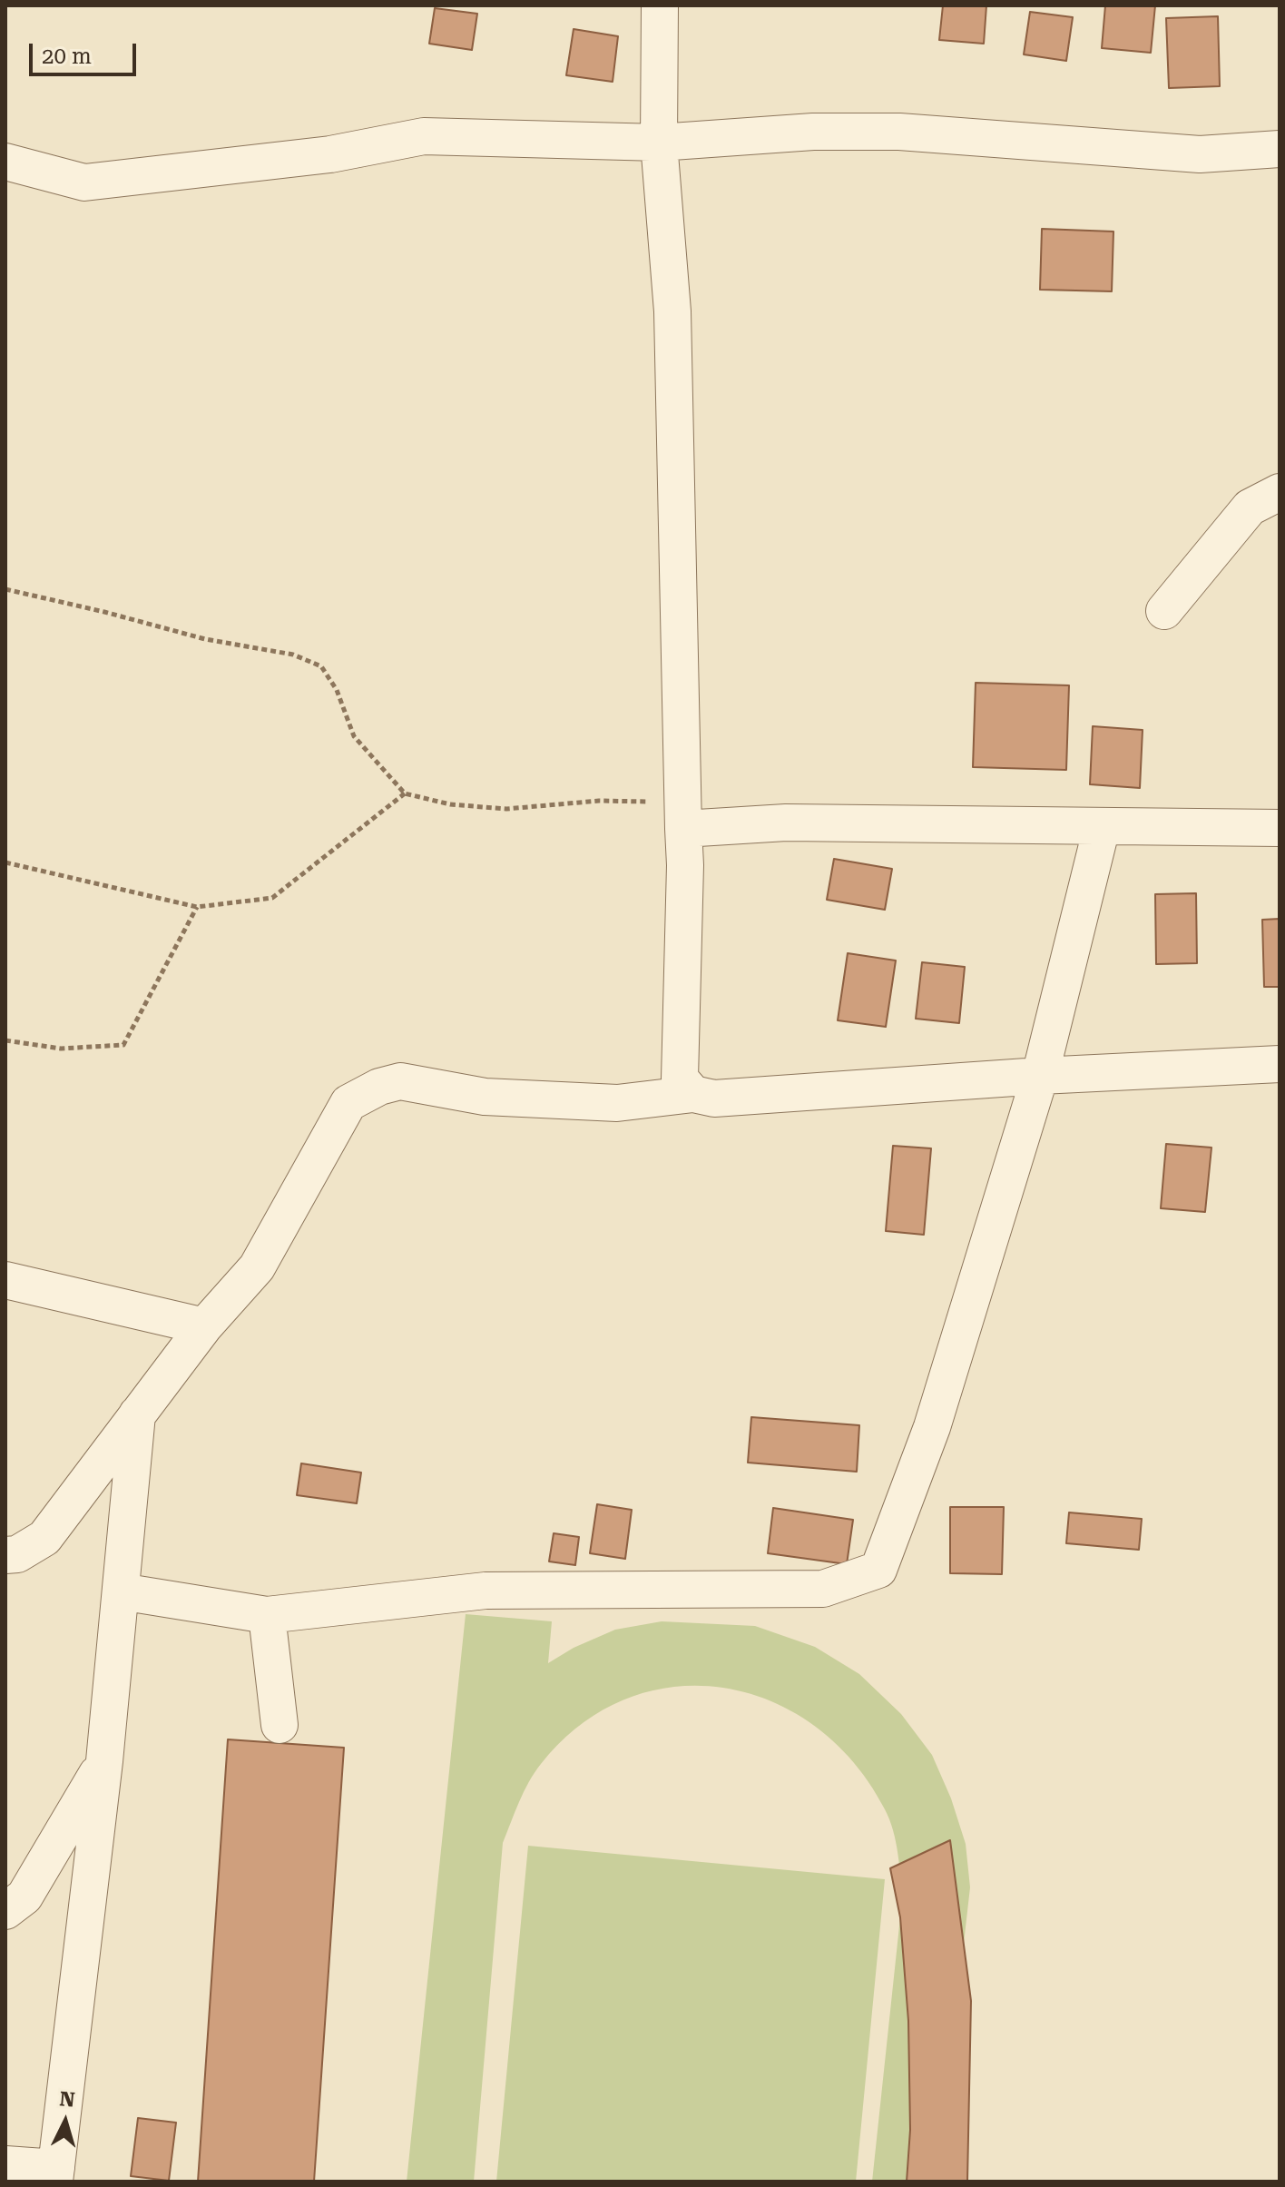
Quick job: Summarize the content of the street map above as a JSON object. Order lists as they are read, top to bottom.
{
  "scale_bar": "20 m",
  "north": "top"
}
